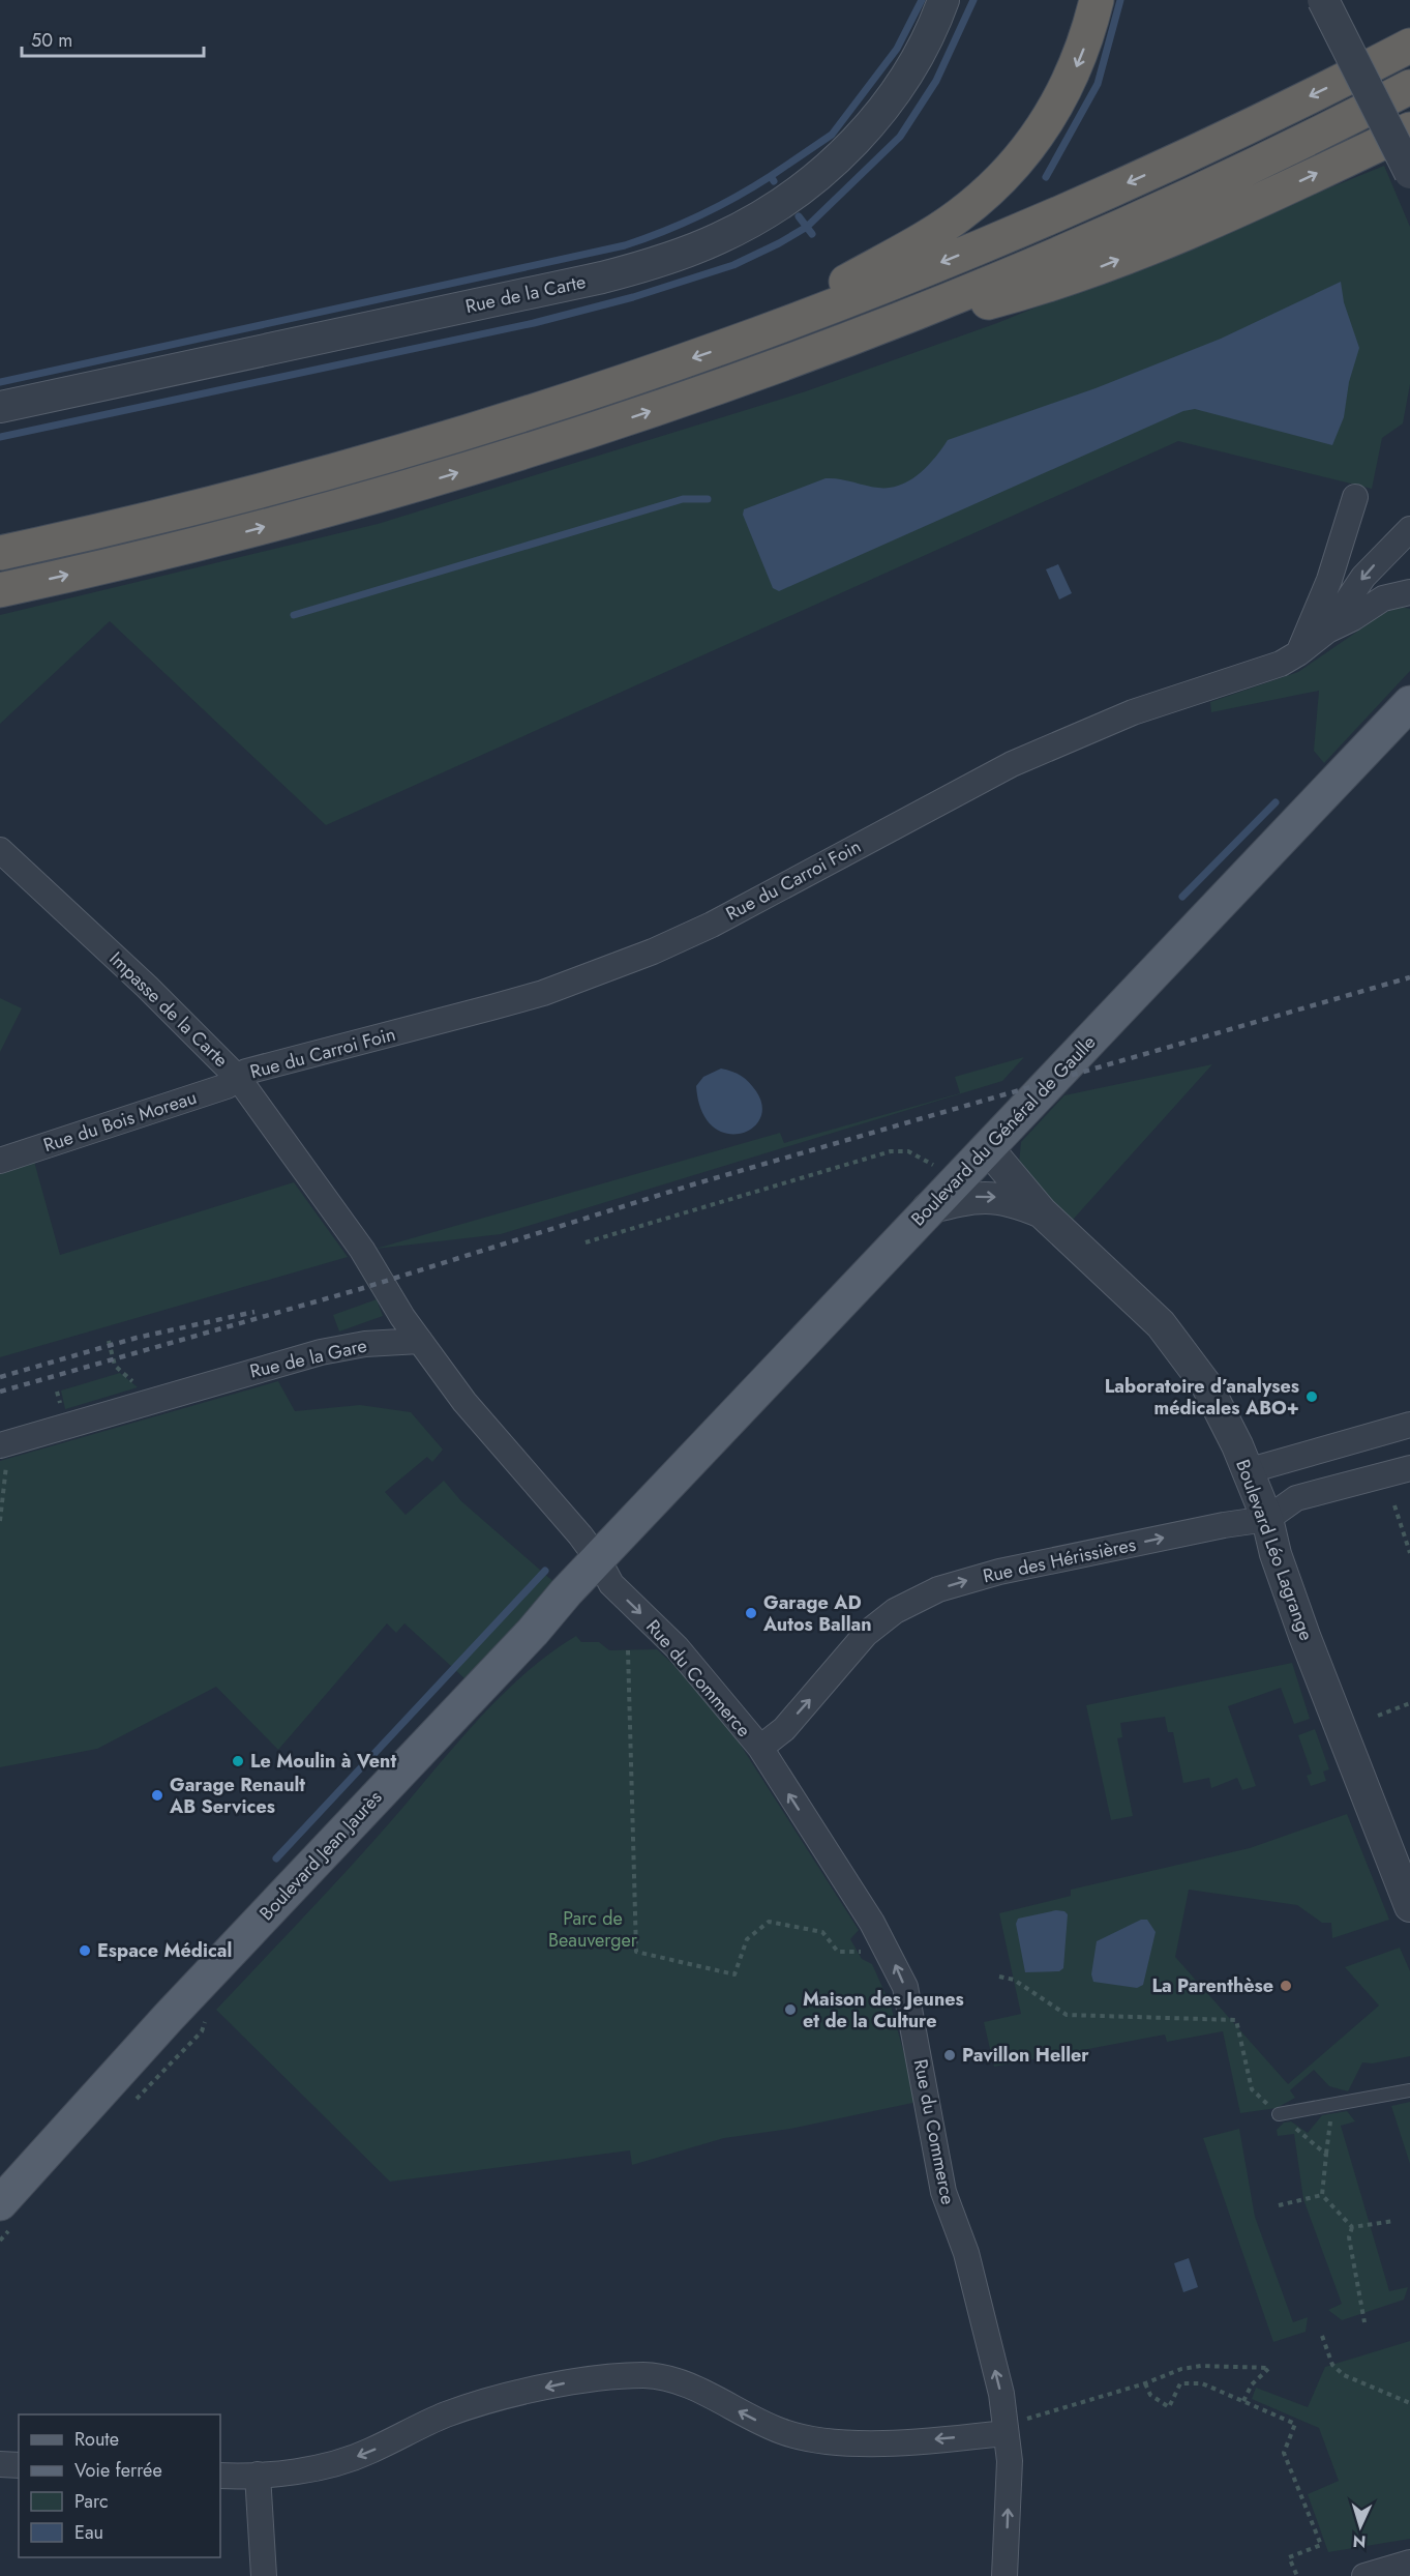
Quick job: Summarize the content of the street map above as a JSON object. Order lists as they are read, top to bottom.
{
  "streets": {
    "main road": ["Boulevard du Général de Gaulle", "Boulevard Jean Jaurès"],
    "street": [
      "Rue de la Carte",
      "Rue du Carroi Foin",
      "Impasse de la Carte",
      "Rue du Bois Moreau",
      "Rue de la Gare",
      "Boulevard Léo Lagrange",
      "Rue des Hérissières",
      "Rue du Commerce"
    ]
  },
  "crossings": [
    ["Rue du Carroi Foin", "Impasse de la Carte"],
    ["Rue du Carroi Foin", "Rue du Bois Moreau"],
    ["Impasse de la Carte", "Rue du Bois Moreau"],
    ["Impasse de la Carte", "Rue de la Gare"],
    ["Boulevard du Général de Gaulle", "Boulevard Léo Lagrange"],
    ["Boulevard du Général de Gaulle", "Rue du Commerce"],
    ["Boulevard du Général de Gaulle", "Boulevard Jean Jaurès"],
    ["Boulevard Léo Lagrange", "Rue des Hérissières"],
    ["Rue des Hérissières", "Rue du Commerce"],
    ["Rue du Commerce", "Boulevard Jean Jaurès"]
  ],
  "one_way": ["Rue des Hérissières"],
  "parks": ["Parc de Beauverger"],
  "places": [
    "Laboratoire d’analyses médicales ABO+",
    "Garage AD Autos Ballan",
    "Le Moulin à Vent",
    "Garage Renault AB Services",
    "Espace Médical",
    "La Parenthèse",
    "Maison des Jeunes et de la Culture",
    "Pavillon Heller"
  ],
  "legend": [
    "Route",
    "Voie ferrée",
    "Parc",
    "Eau"
  ],
  "scale_bar": "50 m",
  "north": "bottom"
}
